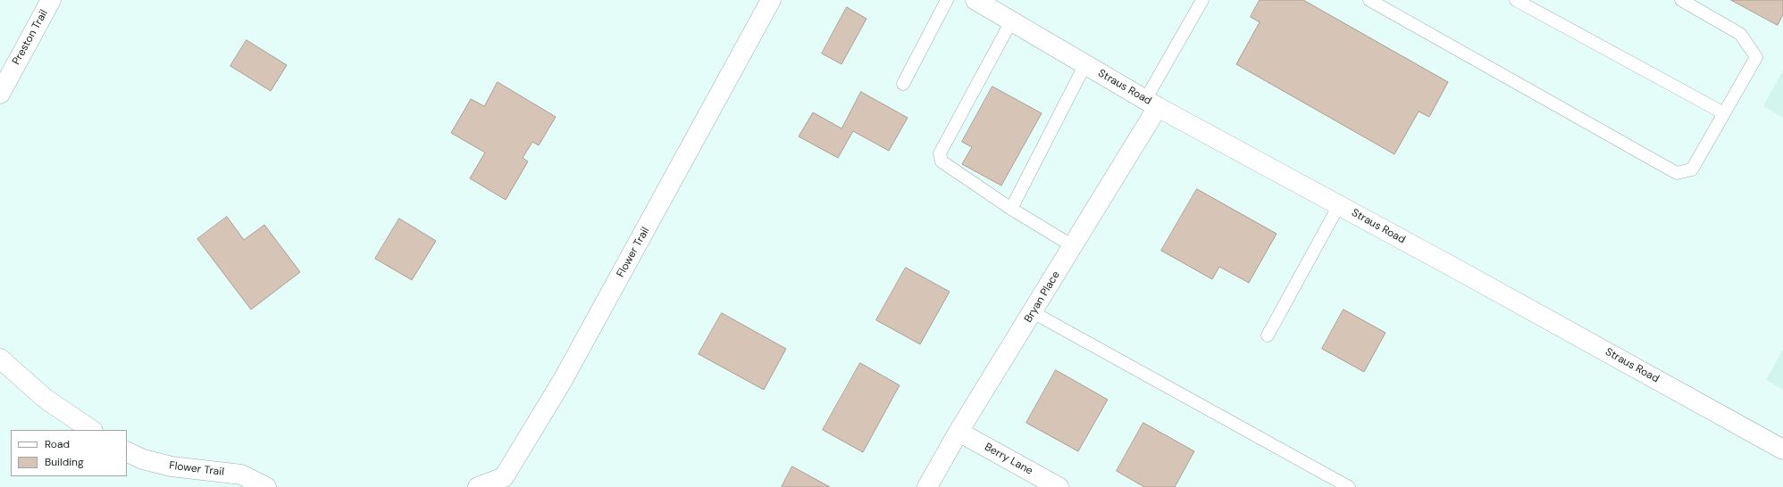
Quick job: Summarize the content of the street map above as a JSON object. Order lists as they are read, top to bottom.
{
  "streets": {
    "street": [
      "Preston Trail",
      "Straus Road",
      "Flower Trail",
      "Bryan Place",
      "Berry Lane"
    ]
  },
  "crossings": [
    ["Straus Road", "Bryan Place"],
    ["Bryan Place", "Berry Lane"]
  ],
  "legend": ["Road", "Building"]
}
